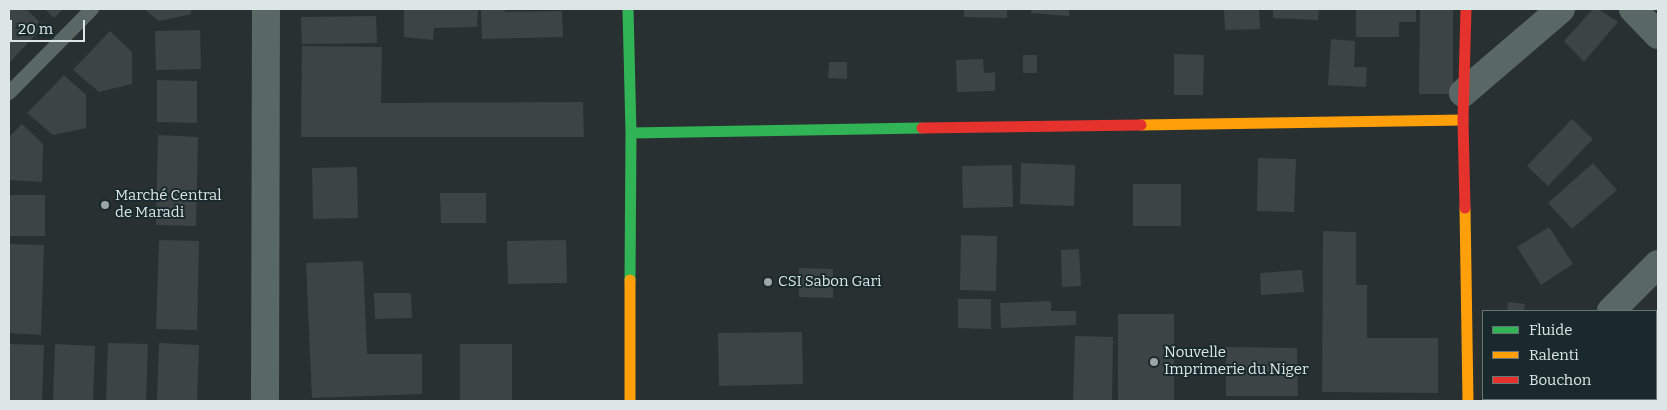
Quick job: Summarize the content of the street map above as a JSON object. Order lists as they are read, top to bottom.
{
  "places": ["Marché Central de Maradi", "CSI Sabon Gari", "Nouvelle Imprimerie du Niger"],
  "legend": ["Fluide", "Ralenti", "Bouchon"],
  "scale_bar": "20 m"
}
